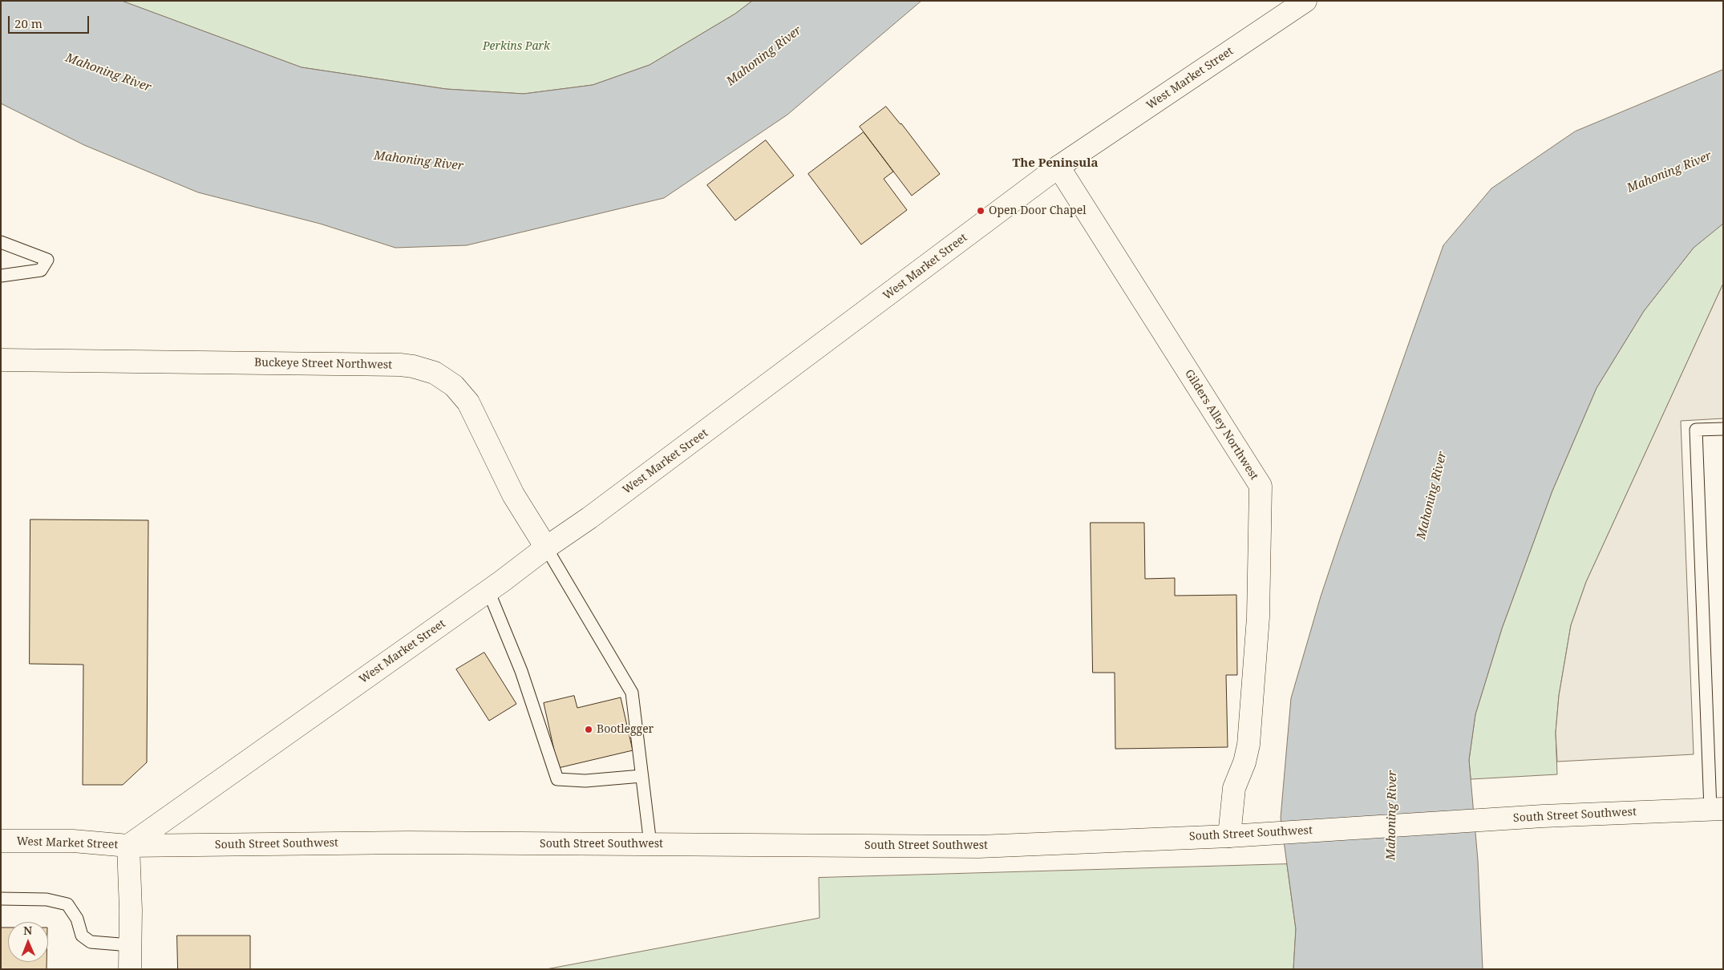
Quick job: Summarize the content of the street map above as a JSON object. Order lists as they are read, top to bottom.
{
  "streets": {
    "main road": [
      "West Market Street",
      "Buckeye Street Northwest",
      "Gilders Alley Northwest",
      "South Street Southwest"
    ]
  },
  "crossings": [
    ["West Market Street", "Buckeye Street Northwest"],
    ["West Market Street", "Gilders Alley Northwest"],
    ["West Market Street", "South Street Southwest"],
    ["Gilders Alley Northwest", "South Street Southwest"]
  ],
  "districts": ["The Peninsula"],
  "water": ["Mahoning River"],
  "parks": ["Perkins Park"],
  "places": ["Open Door Chapel", "Bootlegger"],
  "scale_bar": "20 m",
  "north": "top"
}
